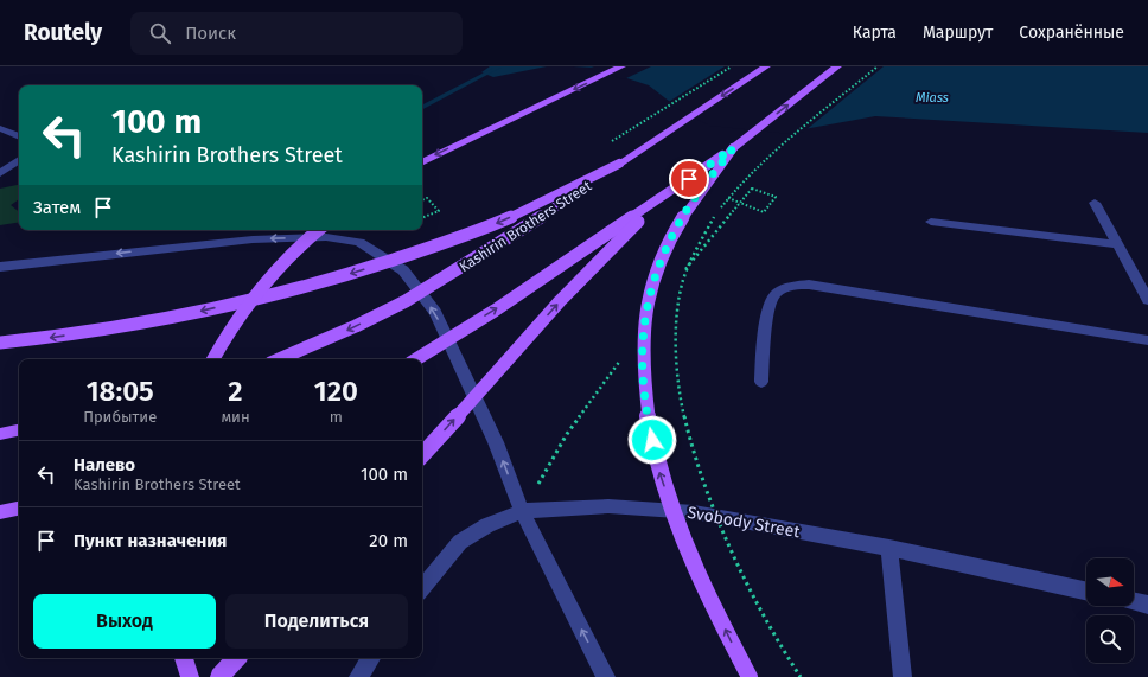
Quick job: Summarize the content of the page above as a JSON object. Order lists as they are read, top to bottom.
{
  "streets": {
    "main road": ["Kashirin Brothers Street"],
    "street": ["Svobody Street"]
  },
  "water": ["Miass"],
  "north": "right",
  "page": {
    "header": "Routely",
    "search": "Поиск",
    "nav": ["Карта", "Маршрут", "Сохранённые"],
    "turn": ["100 m", "Kashirin Brothers Street"],
    "then": "Затем",
    "eta": [
      "18:05",
      "Прибытие",
      "2",
      "мин",
      "120",
      "m"
    ],
    "list": [
      {
        "name": "Налево",
        "note": "Kashirin Brothers Street",
        "value": "100 m"
      },
      {
        "name": "Пункт назначения",
        "value": "20 m"
      }
    ],
    "buttons": ["Выход", "Поделиться"]
  }
}
